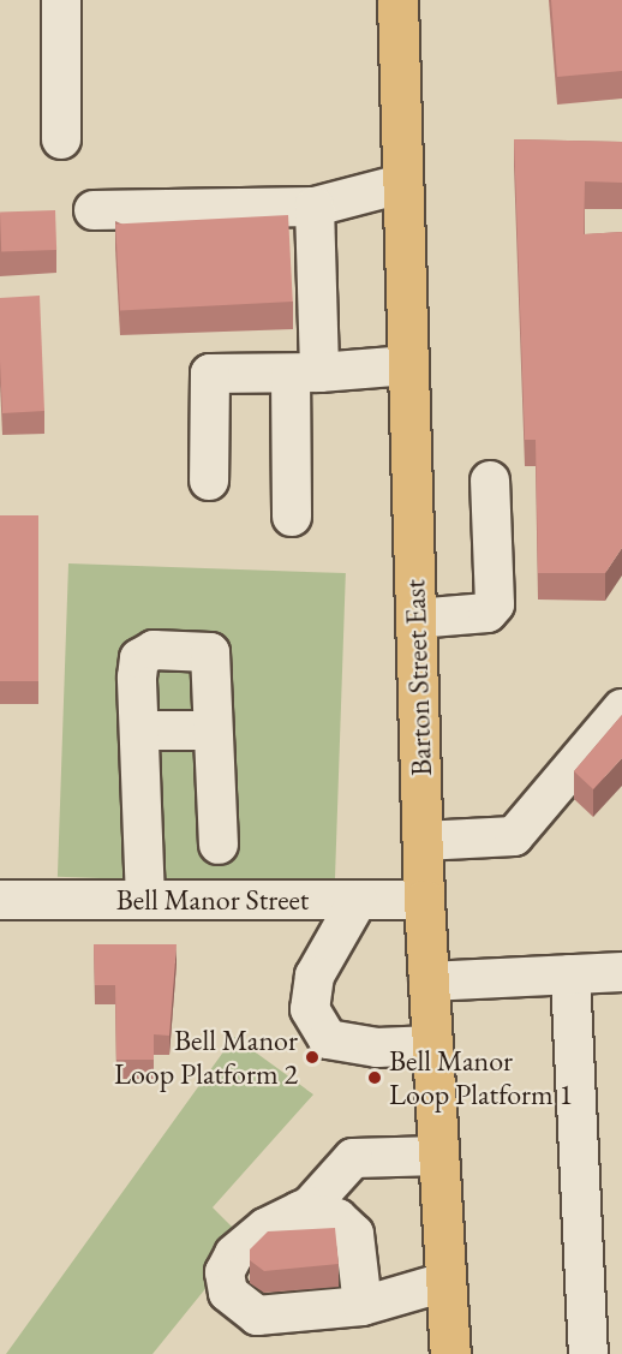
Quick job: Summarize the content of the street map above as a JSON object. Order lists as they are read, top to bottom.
{
  "streets": {
    "main road": ["Barton Street East"],
    "street": ["Bell Manor Street"]
  },
  "crossings": [
    ["Barton Street East", "Bell Manor Street"]
  ],
  "places": ["Bell Manor Loop Platform 2", "Bell Manor Loop Platform 1"]
}
